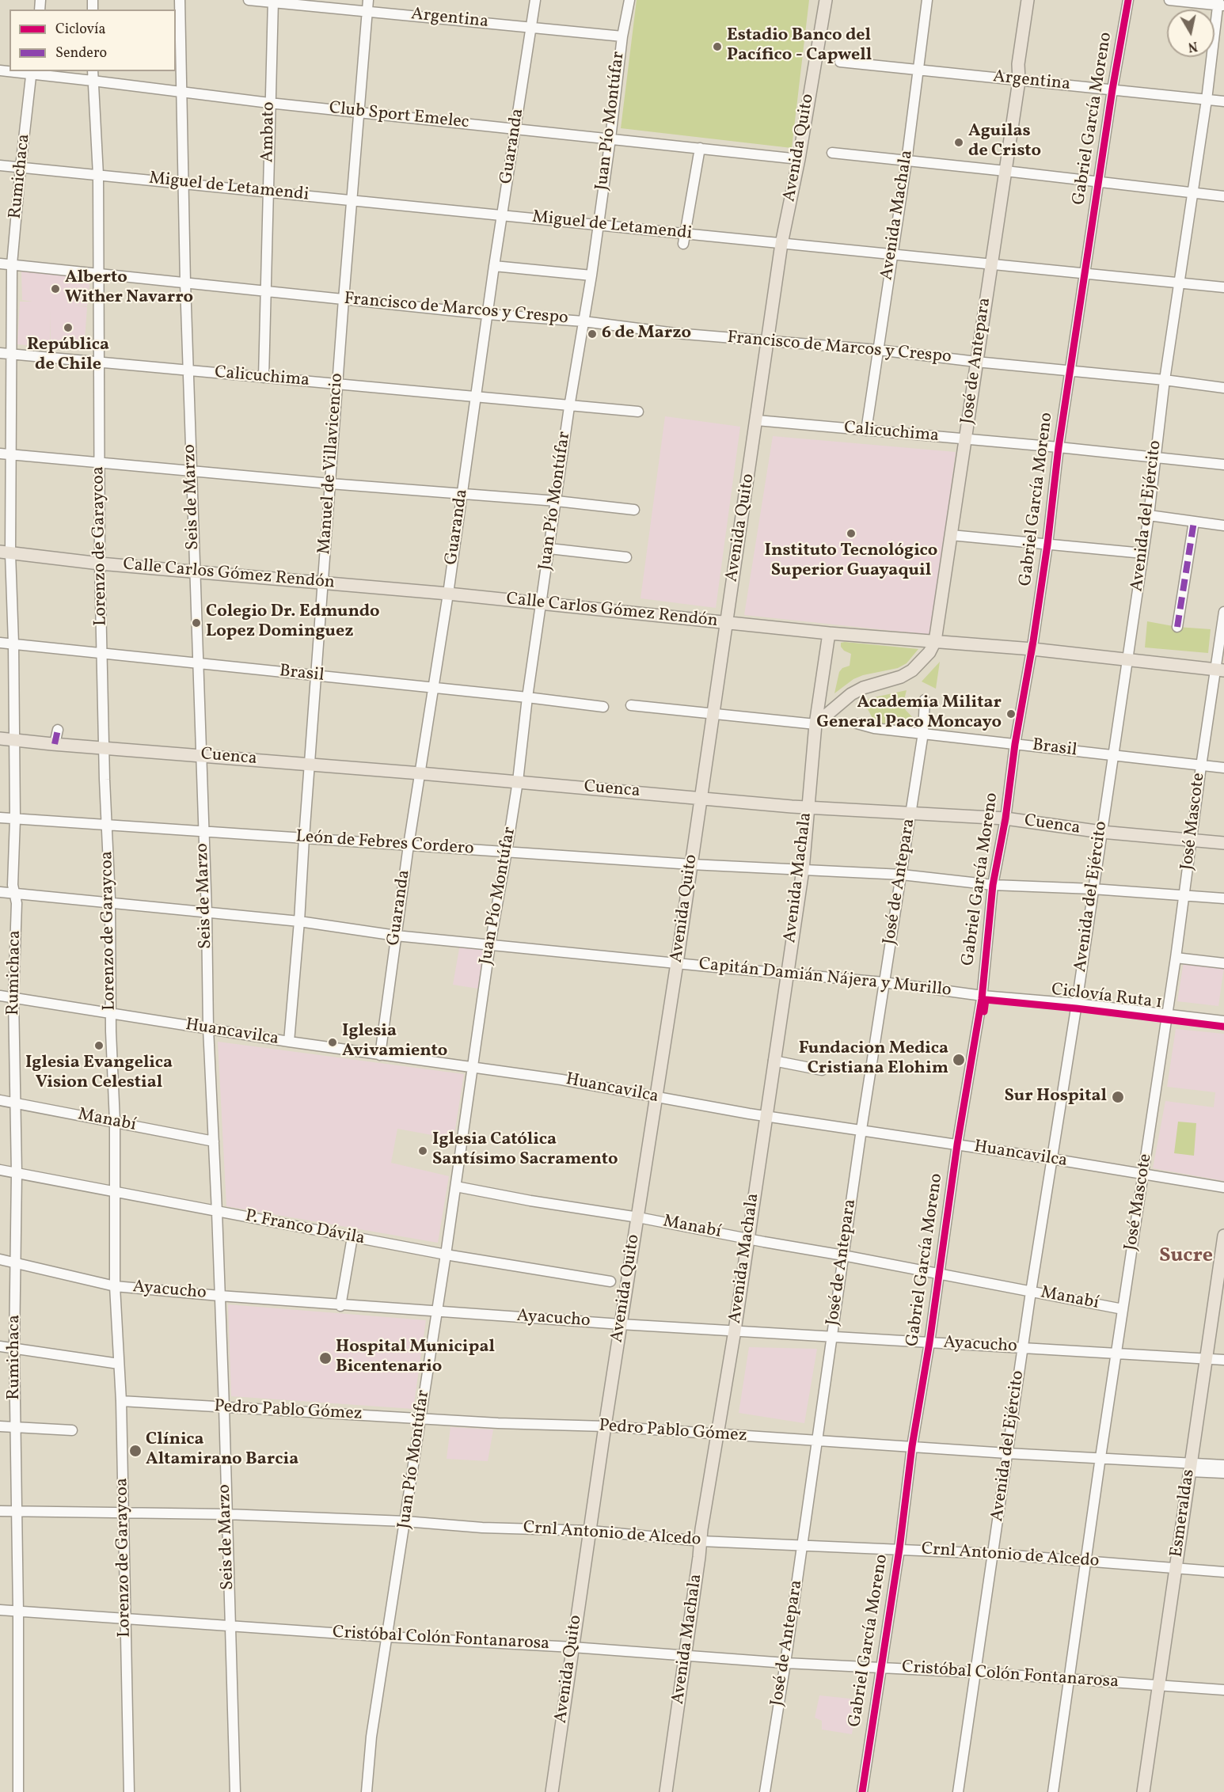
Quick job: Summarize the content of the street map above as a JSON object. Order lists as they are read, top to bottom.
{
  "streets": {
    "main road": [
      "Avenida Quito",
      "Avenida Machala",
      "José de Antepara",
      "Calle Carlos Gómez Rendón",
      "Cuenca",
      "Esmeraldas"
    ],
    "street": [
      "Argentina",
      "Club Sport Emelec",
      "Gabriel García Moreno",
      "Juan Pío Montúfar",
      "Ambato",
      "Guaranda",
      "Rumichaca",
      "Miguel de Letamendi",
      "Francisco de Marcos y Crespo",
      "Calicuchima",
      "Manuel de Villavicencio",
      "Seis de Marzo",
      "Avenida del Ejército",
      "Lorenzo de Garaycoa",
      "Brasil",
      "José Mascote",
      "León de Febres Cordero",
      "Capitán Damián Nájera y Murillo",
      "Huancavilca",
      "Manabí",
      "P. Franco Dávila",
      "Ayacucho",
      "Pedro Pablo Gómez",
      "Crnl Antonio de Alcedo",
      "Cristóbal Colón Fontanarosa"
    ],
    "cycle path": ["Ciclovía Ruta 1"]
  },
  "crossings": [
    ["Argentina", "Gabriel García Moreno"],
    ["Argentina", "Juan Pío Montúfar"],
    ["Argentina", "Ambato"],
    ["Argentina", "Guaranda"],
    ["Argentina", "Avenida Machala"],
    ["Argentina", "José de Antepara"],
    ["Argentina", "Manuel de Villavicencio"],
    ["Argentina", "Avenida del Ejército"],
    ["Club Sport Emelec", "Juan Pío Montúfar"],
    ["Club Sport Emelec", "Ambato"],
    ["Club Sport Emelec", "Guaranda"],
    ["Club Sport Emelec", "Avenida Quito"],
    ["Club Sport Emelec", "Rumichaca"],
    ["Club Sport Emelec", "Manuel de Villavicencio"],
    ["Club Sport Emelec", "Seis de Marzo"],
    ["Club Sport Emelec", "Lorenzo de Garaycoa"],
    ["Gabriel García Moreno", "Miguel de Letamendi"],
    ["Gabriel García Moreno", "Francisco de Marcos y Crespo"],
    ["Gabriel García Moreno", "Calicuchima"],
    ["Gabriel García Moreno", "Calle Carlos Gómez Rendón"],
    ["Gabriel García Moreno", "Brasil"],
    ["Gabriel García Moreno", "Cuenca"],
    ["Gabriel García Moreno", "León de Febres Cordero"],
    ["Gabriel García Moreno", "Capitán Damián Nájera y Murillo"],
    ["Gabriel García Moreno", "Huancavilca"],
    ["Gabriel García Moreno", "Manabí"],
    ["Gabriel García Moreno", "Ayacucho"],
    ["Gabriel García Moreno", "Pedro Pablo Gómez"],
    ["Gabriel García Moreno", "Crnl Antonio de Alcedo"],
    ["Gabriel García Moreno", "Cristóbal Colón Fontanarosa"],
    ["Juan Pío Montúfar", "Miguel de Letamendi"],
    ["Juan Pío Montúfar", "Francisco de Marcos y Crespo"],
    ["Juan Pío Montúfar", "Calicuchima"],
    ["Juan Pío Montúfar", "Calle Carlos Gómez Rendón"],
    ["Juan Pío Montúfar", "Brasil"],
    ["Juan Pío Montúfar", "Cuenca"],
    ["Juan Pío Montúfar", "León de Febres Cordero"],
    ["Juan Pío Montúfar", "Capitán Damián Nájera y Murillo"],
    ["Juan Pío Montúfar", "Huancavilca"],
    ["Juan Pío Montúfar", "Manabí"],
    ["Juan Pío Montúfar", "P. Franco Dávila"],
    ["Juan Pío Montúfar", "Ayacucho"],
    ["Juan Pío Montúfar", "Pedro Pablo Gómez"],
    ["Juan Pío Montúfar", "Crnl Antonio de Alcedo"],
    ["Juan Pío Montúfar", "Cristóbal Colón Fontanarosa"],
    ["Ambato", "Miguel de Letamendi"],
    ["Ambato", "Francisco de Marcos y Crespo"],
    ["Ambato", "Calicuchima"],
    ["Guaranda", "Miguel de Letamendi"],
    ["Guaranda", "Francisco de Marcos y Crespo"],
    ["Guaranda", "Calicuchima"],
    ["Guaranda", "Calle Carlos Gómez Rendón"],
    ["Guaranda", "Brasil"],
    ["Guaranda", "Cuenca"],
    ["Guaranda", "León de Febres Cordero"],
    ["Guaranda", "Capitán Damián Nájera y Murillo"],
    ["Guaranda", "Huancavilca"],
    ["Avenida Quito", "Miguel de Letamendi"],
    ["Avenida Quito", "Francisco de Marcos y Crespo"],
    ["Avenida Quito", "Calicuchima"],
    ["Avenida Quito", "Calle Carlos Gómez Rendón"],
    ["Avenida Quito", "Cuenca"],
    ["Avenida Quito", "León de Febres Cordero"],
    ["Avenida Quito", "Capitán Damián Nájera y Murillo"],
    ["Avenida Quito", "Huancavilca"],
    ["Avenida Quito", "Manabí"],
    ["Avenida Quito", "Ayacucho"],
    ["Avenida Quito", "Pedro Pablo Gómez"],
    ["Avenida Quito", "Crnl Antonio de Alcedo"],
    ["Avenida Quito", "Cristóbal Colón Fontanarosa"],
    ["Rumichaca", "Miguel de Letamendi"],
    ["Rumichaca", "Francisco de Marcos y Crespo"],
    ["Rumichaca", "Calicuchima"],
    ["Rumichaca", "Calle Carlos Gómez Rendón"],
    ["Rumichaca", "Brasil"],
    ["Rumichaca", "Cuenca"],
    ["Rumichaca", "León de Febres Cordero"],
    ["Rumichaca", "Capitán Damián Nájera y Murillo"],
    ["Rumichaca", "Huancavilca"],
    ["Rumichaca", "Manabí"],
    ["Rumichaca", "P. Franco Dávila"],
    ["Rumichaca", "Ayacucho"],
    ["Rumichaca", "Crnl Antonio de Alcedo"],
    ["Rumichaca", "Cristóbal Colón Fontanarosa"],
    ["Miguel de Letamendi", "Avenida Machala"],
    ["Miguel de Letamendi", "José de Antepara"],
    ["Miguel de Letamendi", "Manuel de Villavicencio"],
    ["Miguel de Letamendi", "Seis de Marzo"],
    ["Miguel de Letamendi", "Avenida del Ejército"],
    ["Miguel de Letamendi", "Lorenzo de Garaycoa"],
    ["Avenida Machala", "Francisco de Marcos y Crespo"],
    ["Avenida Machala", "Calicuchima"],
    ["Avenida Machala", "Calle Carlos Gómez Rendón"],
    ["Avenida Machala", "Cuenca"],
    ["Avenida Machala", "León de Febres Cordero"],
    ["Avenida Machala", "Capitán Damián Nájera y Murillo"],
    ["Avenida Machala", "Huancavilca"],
    ["Avenida Machala", "Manabí"],
    ["Avenida Machala", "Ayacucho"],
    ["Avenida Machala", "Pedro Pablo Gómez"],
    ["Avenida Machala", "Crnl Antonio de Alcedo"],
    ["Avenida Machala", "Cristóbal Colón Fontanarosa"],
    ["Francisco de Marcos y Crespo", "José de Antepara"],
    ["Francisco de Marcos y Crespo", "Manuel de Villavicencio"],
    ["Francisco de Marcos y Crespo", "Seis de Marzo"],
    ["Francisco de Marcos y Crespo", "Avenida del Ejército"],
    ["Francisco de Marcos y Crespo", "Lorenzo de Garaycoa"],
    ["José de Antepara", "Calicuchima"],
    ["José de Antepara", "Calle Carlos Gómez Rendón"],
    ["José de Antepara", "Brasil"],
    ["José de Antepara", "Cuenca"],
    ["José de Antepara", "León de Febres Cordero"],
    ["José de Antepara", "Capitán Damián Nájera y Murillo"],
    ["José de Antepara", "Huancavilca"],
    ["José de Antepara", "Manabí"],
    ["José de Antepara", "Ayacucho"],
    ["José de Antepara", "Pedro Pablo Gómez"],
    ["José de Antepara", "Crnl Antonio de Alcedo"],
    ["José de Antepara", "Cristóbal Colón Fontanarosa"],
    ["Calicuchima", "Manuel de Villavicencio"],
    ["Calicuchima", "Seis de Marzo"],
    ["Calicuchima", "Avenida del Ejército"],
    ["Calicuchima", "Lorenzo de Garaycoa"],
    ["Manuel de Villavicencio", "Calle Carlos Gómez Rendón"],
    ["Manuel de Villavicencio", "Brasil"],
    ["Manuel de Villavicencio", "Cuenca"],
    ["Manuel de Villavicencio", "León de Febres Cordero"],
    ["Manuel de Villavicencio", "Capitán Damián Nájera y Murillo"],
    ["Manuel de Villavicencio", "Huancavilca"],
    ["Seis de Marzo", "Calle Carlos Gómez Rendón"],
    ["Seis de Marzo", "Brasil"],
    ["Seis de Marzo", "Cuenca"],
    ["Seis de Marzo", "León de Febres Cordero"],
    ["Seis de Marzo", "Capitán Damián Nájera y Murillo"],
    ["Seis de Marzo", "Huancavilca"],
    ["Seis de Marzo", "Manabí"],
    ["Seis de Marzo", "P. Franco Dávila"],
    ["Seis de Marzo", "Ayacucho"],
    ["Seis de Marzo", "Pedro Pablo Gómez"],
    ["Seis de Marzo", "Crnl Antonio de Alcedo"],
    ["Seis de Marzo", "Cristóbal Colón Fontanarosa"],
    ["Avenida del Ejército", "Calle Carlos Gómez Rendón"],
    ["Avenida del Ejército", "Brasil"],
    ["Avenida del Ejército", "Cuenca"],
    ["Avenida del Ejército", "León de Febres Cordero"],
    ["Avenida del Ejército", "Capitán Damián Nájera y Murillo"],
    ["Avenida del Ejército", "Huancavilca"],
    ["Avenida del Ejército", "Manabí"],
    ["Avenida del Ejército", "Ayacucho"],
    ["Avenida del Ejército", "Pedro Pablo Gómez"],
    ["Avenida del Ejército", "Crnl Antonio de Alcedo"],
    ["Avenida del Ejército", "Cristóbal Colón Fontanarosa"],
    ["Lorenzo de Garaycoa", "Calle Carlos Gómez Rendón"],
    ["Lorenzo de Garaycoa", "Brasil"],
    ["Lorenzo de Garaycoa", "Cuenca"],
    ["Lorenzo de Garaycoa", "León de Febres Cordero"],
    ["Lorenzo de Garaycoa", "Capitán Damián Nájera y Murillo"],
    ["Lorenzo de Garaycoa", "Huancavilca"],
    ["Lorenzo de Garaycoa", "Manabí"],
    ["Lorenzo de Garaycoa", "P. Franco Dávila"],
    ["Lorenzo de Garaycoa", "Ayacucho"],
    ["Lorenzo de Garaycoa", "Pedro Pablo Gómez"],
    ["Lorenzo de Garaycoa", "Crnl Antonio de Alcedo"],
    ["Lorenzo de Garaycoa", "Cristóbal Colón Fontanarosa"],
    ["Calle Carlos Gómez Rendón", "José Mascote"],
    ["Brasil", "José Mascote"],
    ["Cuenca", "José Mascote"],
    ["José Mascote", "León de Febres Cordero"],
    ["José Mascote", "Capitán Damián Nájera y Murillo"],
    ["José Mascote", "Huancavilca"],
    ["José Mascote", "Manabí"],
    ["José Mascote", "Ayacucho"],
    ["José Mascote", "Pedro Pablo Gómez"],
    ["José Mascote", "Crnl Antonio de Alcedo"],
    ["José Mascote", "Cristóbal Colón Fontanarosa"],
    ["Ayacucho", "Esmeraldas"],
    ["Pedro Pablo Gómez", "Esmeraldas"],
    ["Esmeraldas", "Crnl Antonio de Alcedo"],
    ["Esmeraldas", "Cristóbal Colón Fontanarosa"]
  ],
  "districts": ["Sucre"],
  "places": [
    "Estadio Banco del Pacífico - Capwell",
    "Aguilas de Cristo",
    "Alberto Wither Navarro",
    "República de Chile",
    "6 de Marzo",
    "Instituto Tecnológico Superior Guayaquil",
    "Colegio Dr. Edmundo Lopez Dominguez",
    "Academia Militar General Paco Moncayo",
    "Iglesia Avivamiento",
    "Iglesia Evangelica Vision Celestial",
    "Fundacion Medica Cristiana Elohim",
    "Sur Hospital",
    "Iglesia Católica Santísimo Sacramento",
    "Hospital Municipal Bicentenario",
    "Clínica Altamirano Barcia"
  ],
  "legend": ["Ciclovía", "Sendero"],
  "north": "bottom"
}
